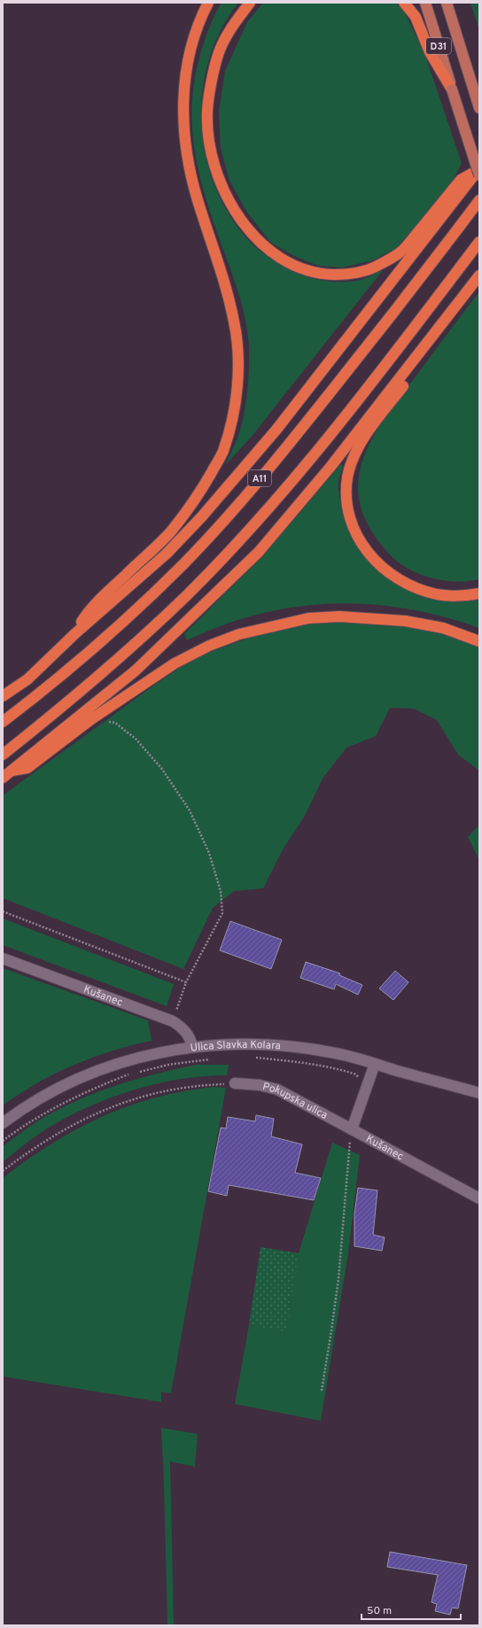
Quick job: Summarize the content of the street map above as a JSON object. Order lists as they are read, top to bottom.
{
  "streets": {
    "highway": ["A11"],
    "main road": ["D31"],
    "street": ["Kušanec", "Ulica Slavka Kolara", "Pokupska ulica"]
  },
  "crossings": [
    ["Kušanec", "Ulica Slavka Kolara"],
    ["Kušanec", "Pokupska ulica"]
  ],
  "scale_bar": "50 m"
}
